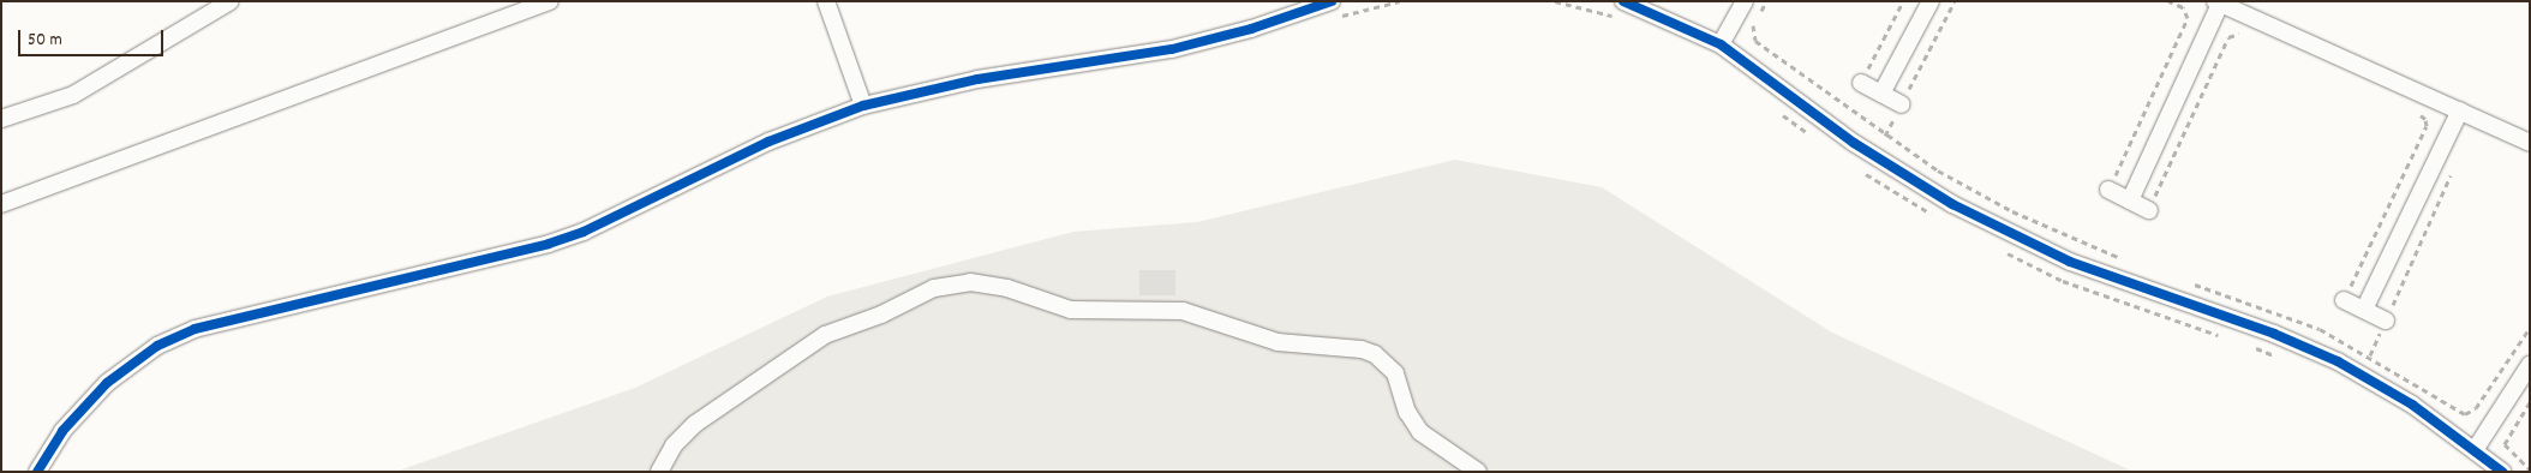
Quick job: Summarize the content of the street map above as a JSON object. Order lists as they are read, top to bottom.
{
  "scale_bar": "50 m"
}
